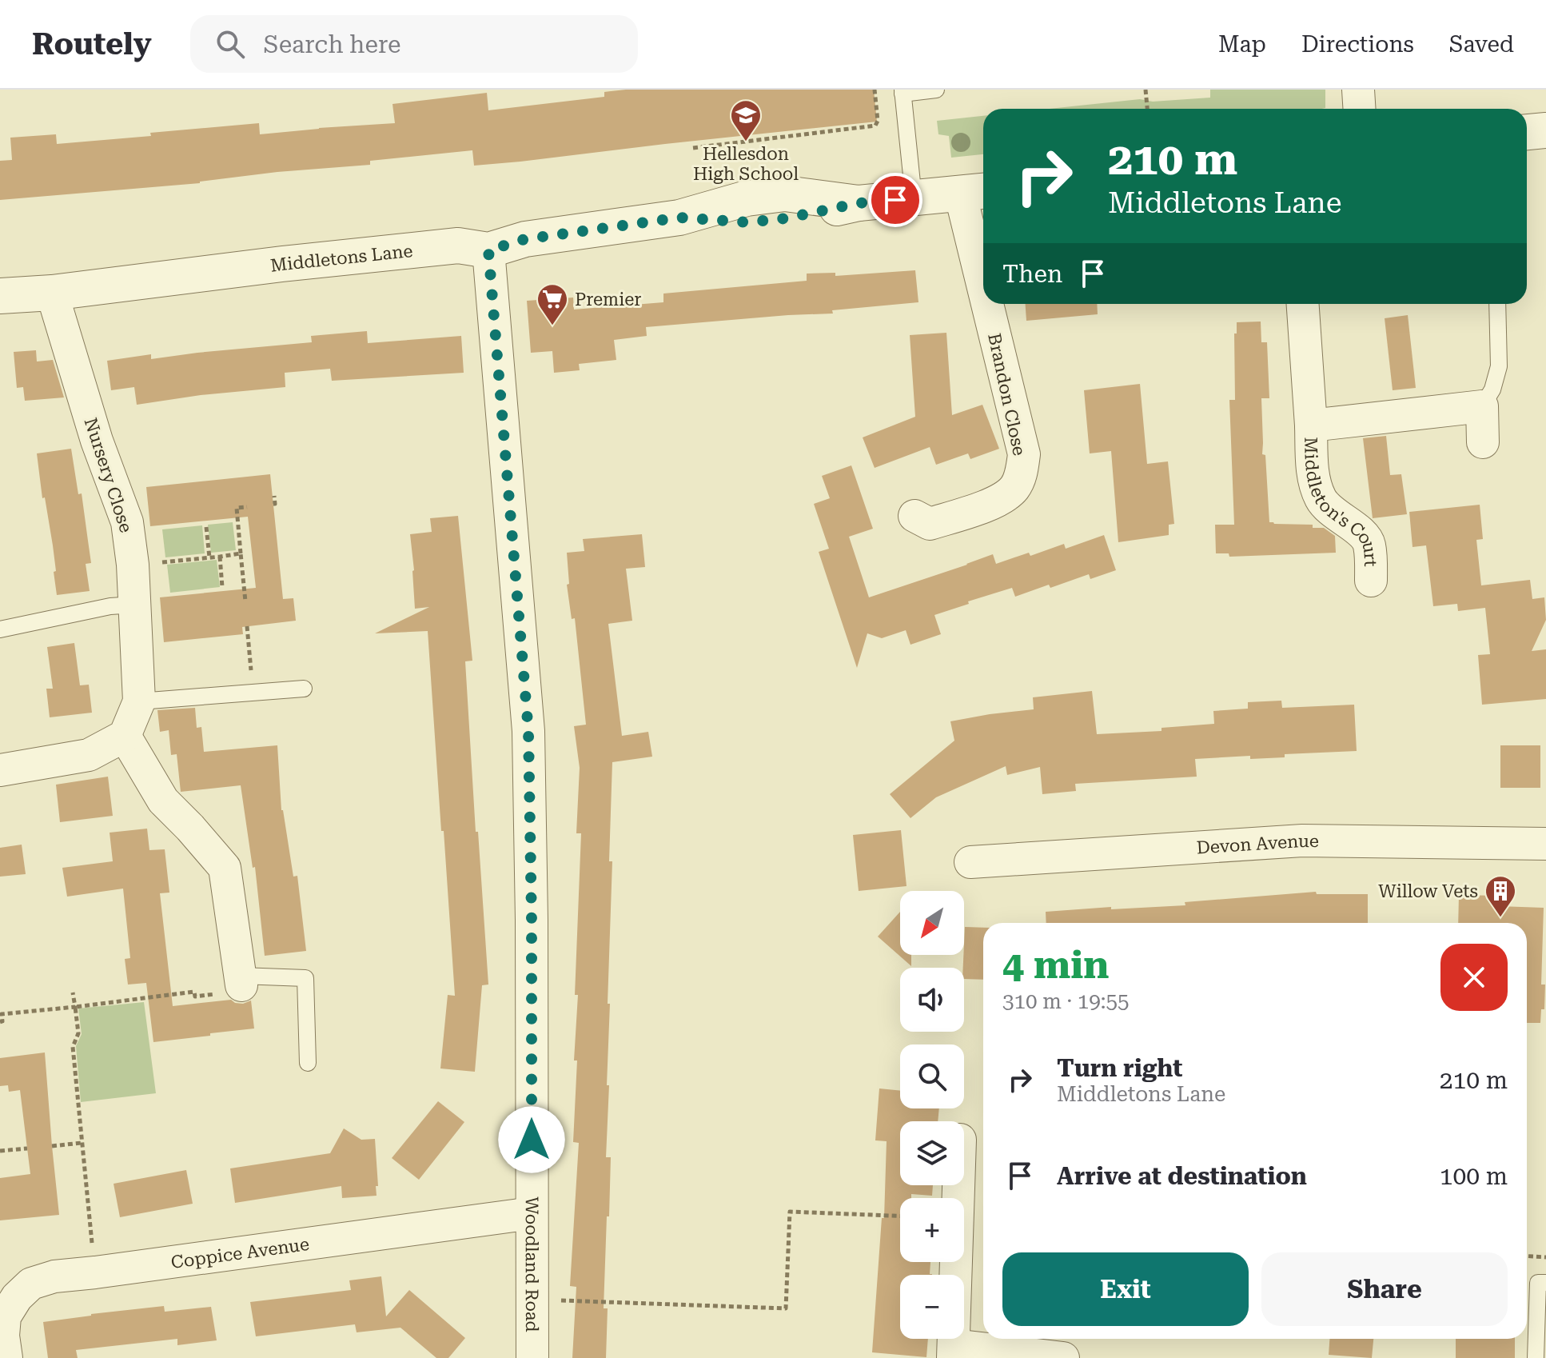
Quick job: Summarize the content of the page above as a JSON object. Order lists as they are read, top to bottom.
{
  "streets": {
    "street": [
      "Middletons Lane",
      "Brandon Close",
      "Nursery Close",
      "Middleton's Court",
      "Devon Avenue",
      "Coppice Avenue",
      "Woodland Road"
    ]
  },
  "crossings": [
    ["Middletons Lane", "Brandon Close"],
    ["Middletons Lane", "Nursery Close"],
    ["Middletons Lane", "Woodland Road"],
    ["Coppice Avenue", "Woodland Road"]
  ],
  "places": {
    "school or university": ["Hellesdon High School"],
    "supermarket": ["Premier"],
    "building": ["Willow Vets"]
  },
  "north": "bottom left",
  "page": {
    "header": "Routely",
    "search": "Search here",
    "nav": ["Map", "Directions", "Saved"],
    "turn": ["210 m", "Middletons Lane"],
    "then": "Then",
    "map_buttons": ["+", "−"],
    "heading": ["4 min", "310 m · 19:55"],
    "list": [
      {
        "name": "Turn right",
        "note": "Middletons Lane",
        "value": "210 m"
      },
      {
        "name": "Arrive at destination",
        "value": "100 m"
      }
    ],
    "buttons": ["Exit", "Share"]
  }
}
